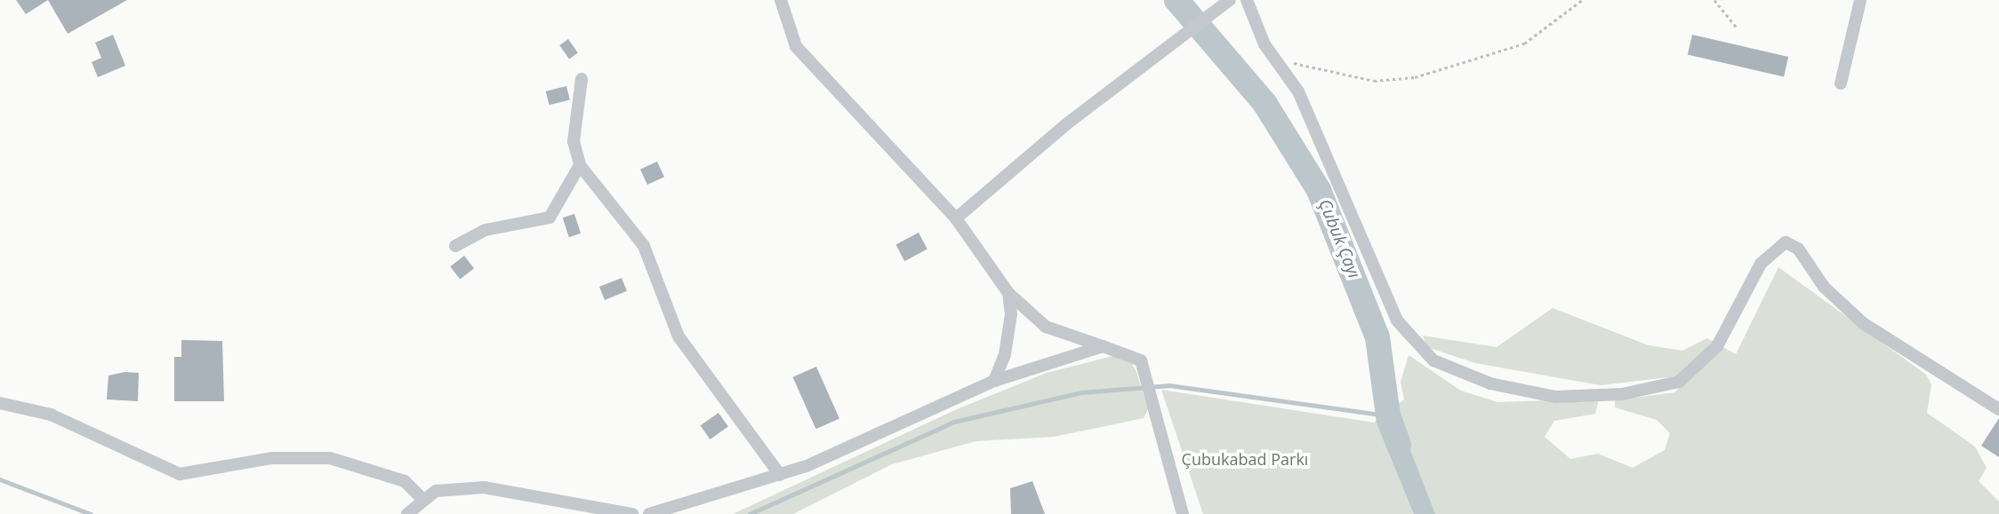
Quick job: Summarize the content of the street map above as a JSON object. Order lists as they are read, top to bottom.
{
  "water": ["Çubuk Çayı"],
  "parks": ["Çubukabad Parkı"]
}
